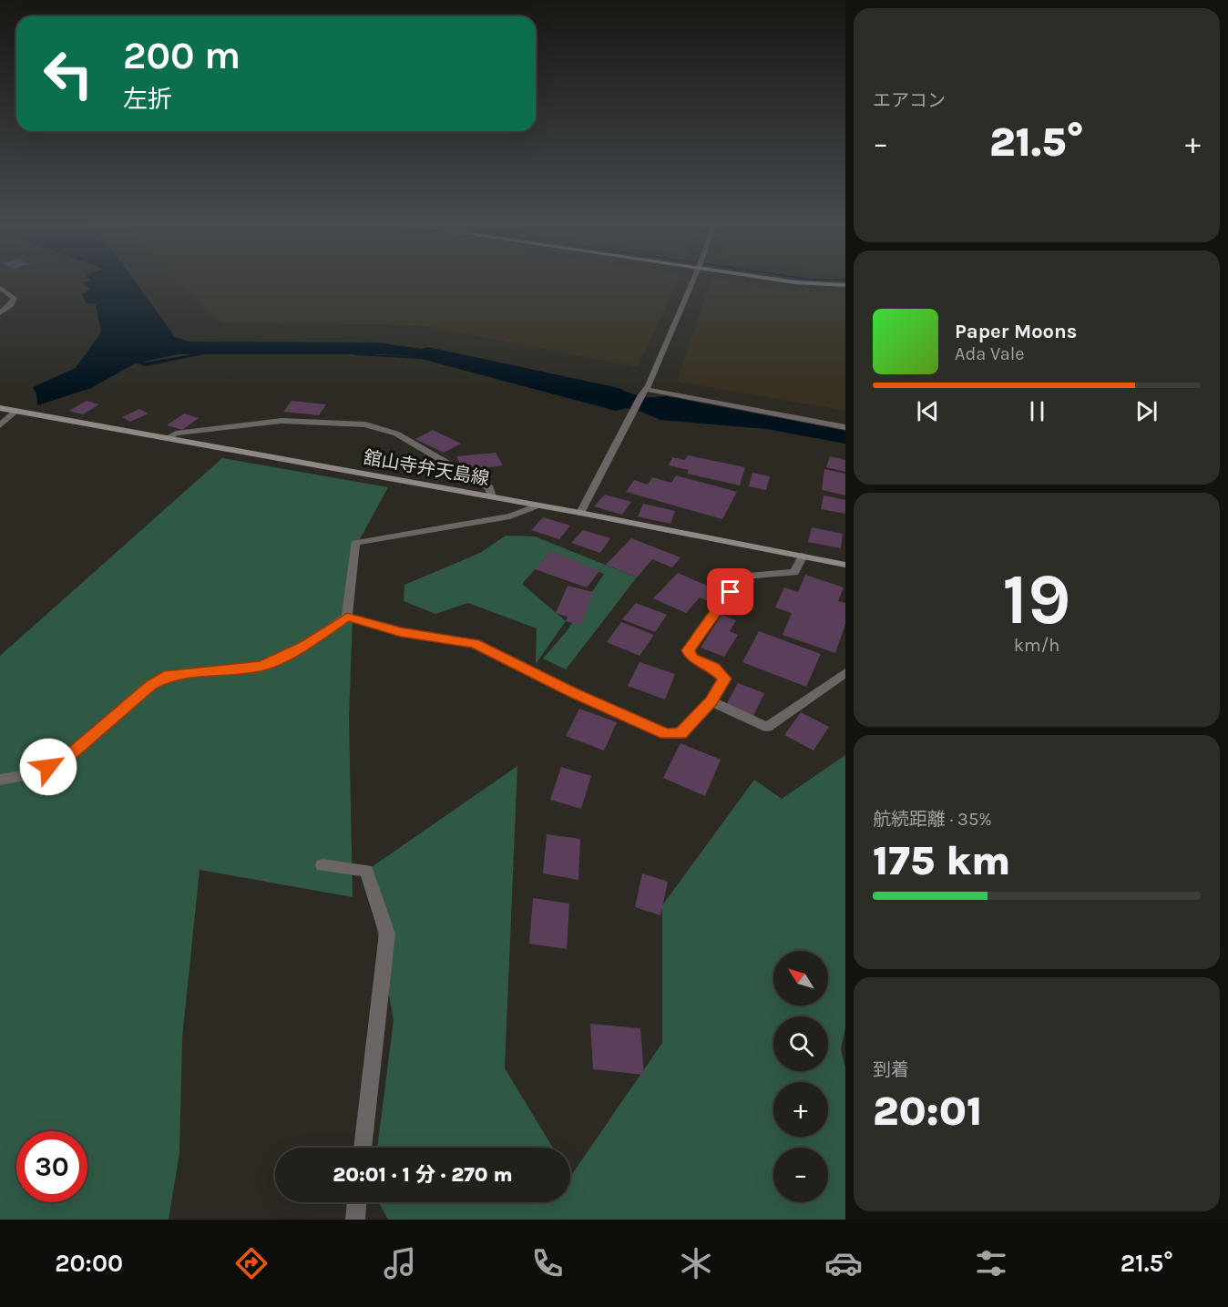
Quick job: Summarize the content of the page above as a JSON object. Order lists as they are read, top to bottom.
{
  "streets": {
    "main road": ["舘山寺弁天島線"]
  },
  "north": "top left",
  "page": {
    "tile": [
      "エアコン",
      ["19", "km/h"],
      ["航続距離 · 35%", "175 km"],
      ["到着", "20:01"]
    ],
    "turn": ["200 m", "左折"],
    "heat": ["−", "21.5°", "+"],
    "song": ["Paper Moons", "Ada Vale"],
    "map_buttons": ["+", "−"],
    "limit": "30",
    "trip": "20:01 · 1 分 · 270 m",
    "tabs": ["20:00", "21.5°"]
  }
}
